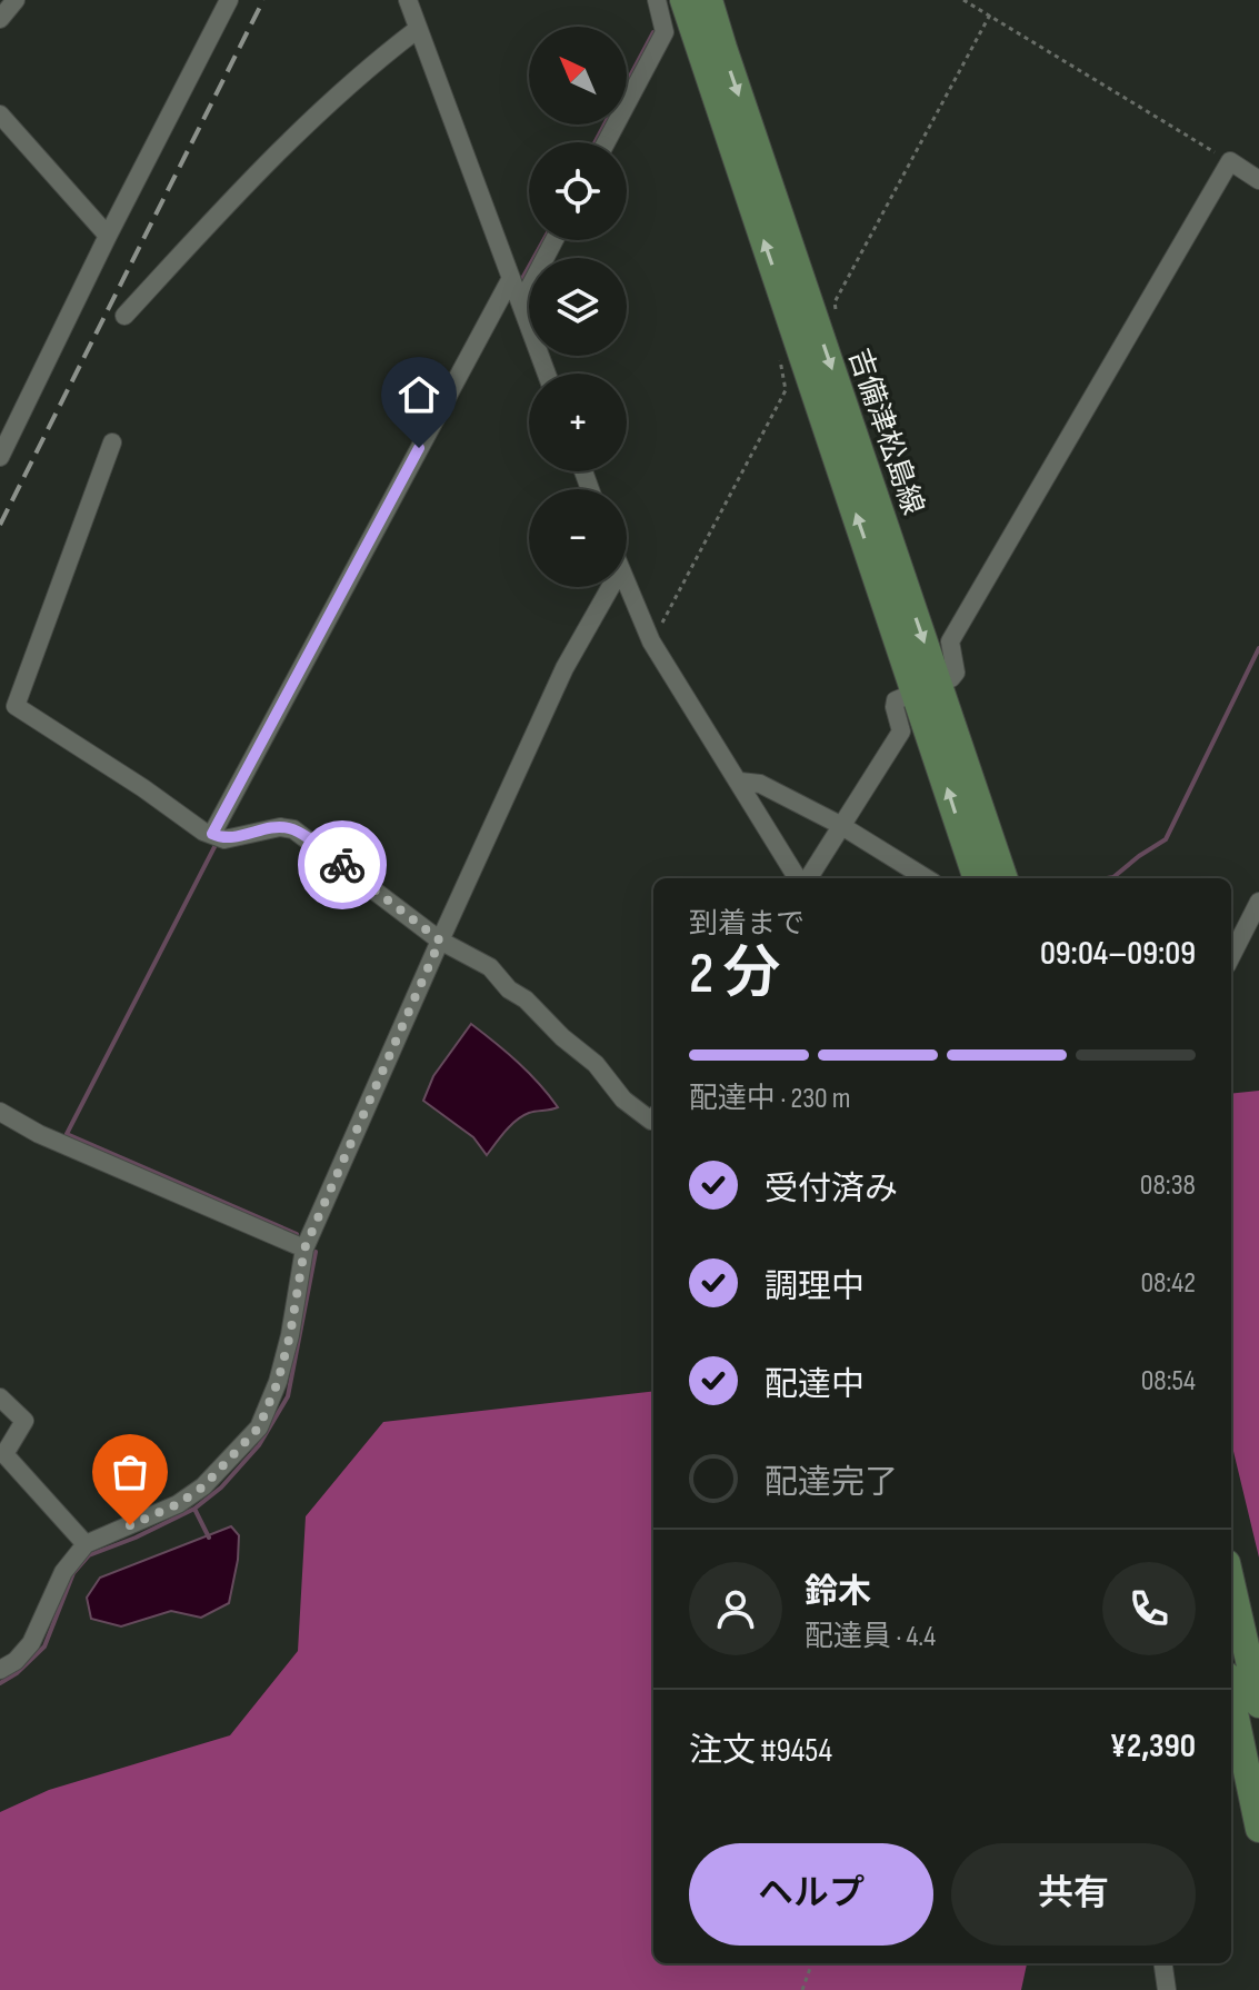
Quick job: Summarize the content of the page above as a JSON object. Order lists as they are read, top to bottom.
{
  "streets": {
    "main road": ["吉備津松島線"]
  },
  "north": "top left",
  "page": {
    "map_buttons": ["+", "−"],
    "heading": ["2 分", "到着まで", "09:04–09:09"],
    "panel": [
      "鈴木",
      "配達員 · 4.4",
      "注文 #9454",
      "¥2,390"
    ],
    "bar": "配達中 · 230 m",
    "list": [
      ["受付済み", "08:38"],
      ["調理中", "08:42"],
      ["配達中", "08:54"],
      "配達完了"
    ],
    "buttons": ["ヘルプ", "共有"]
  }
}
